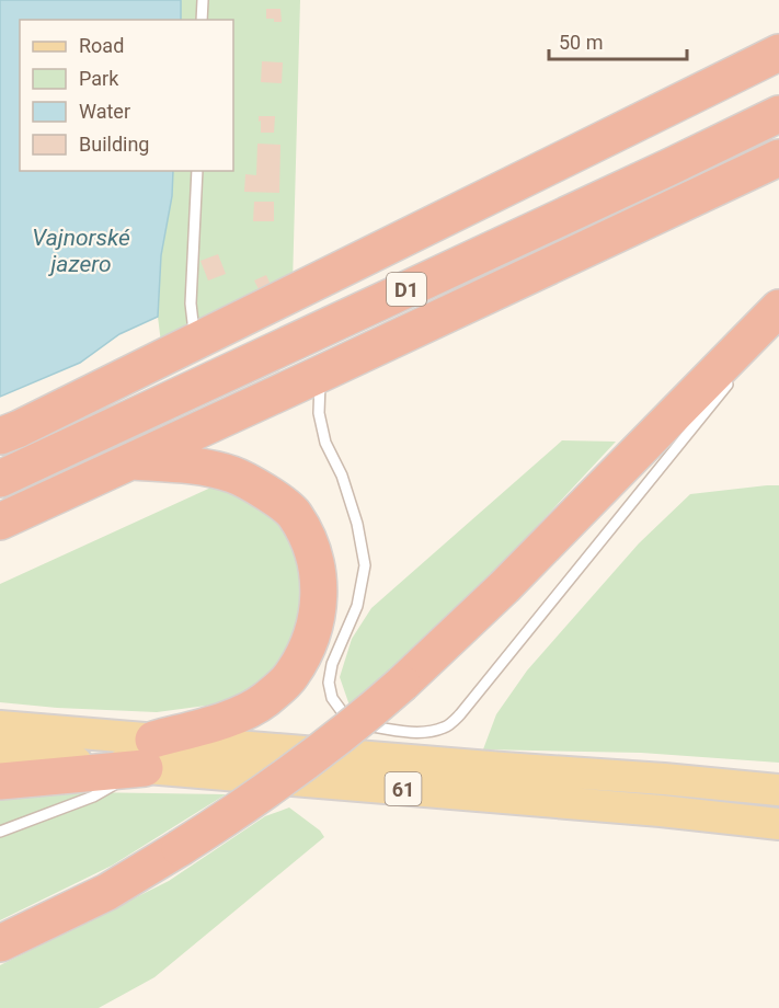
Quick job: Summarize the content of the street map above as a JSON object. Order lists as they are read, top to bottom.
{
  "streets": {
    "highway": ["D1"],
    "main road": ["61"]
  },
  "water": ["Vajnorské jazero"],
  "legend": [
    "Road",
    "Park",
    "Water",
    "Building"
  ],
  "scale_bar": "50 m"
}
